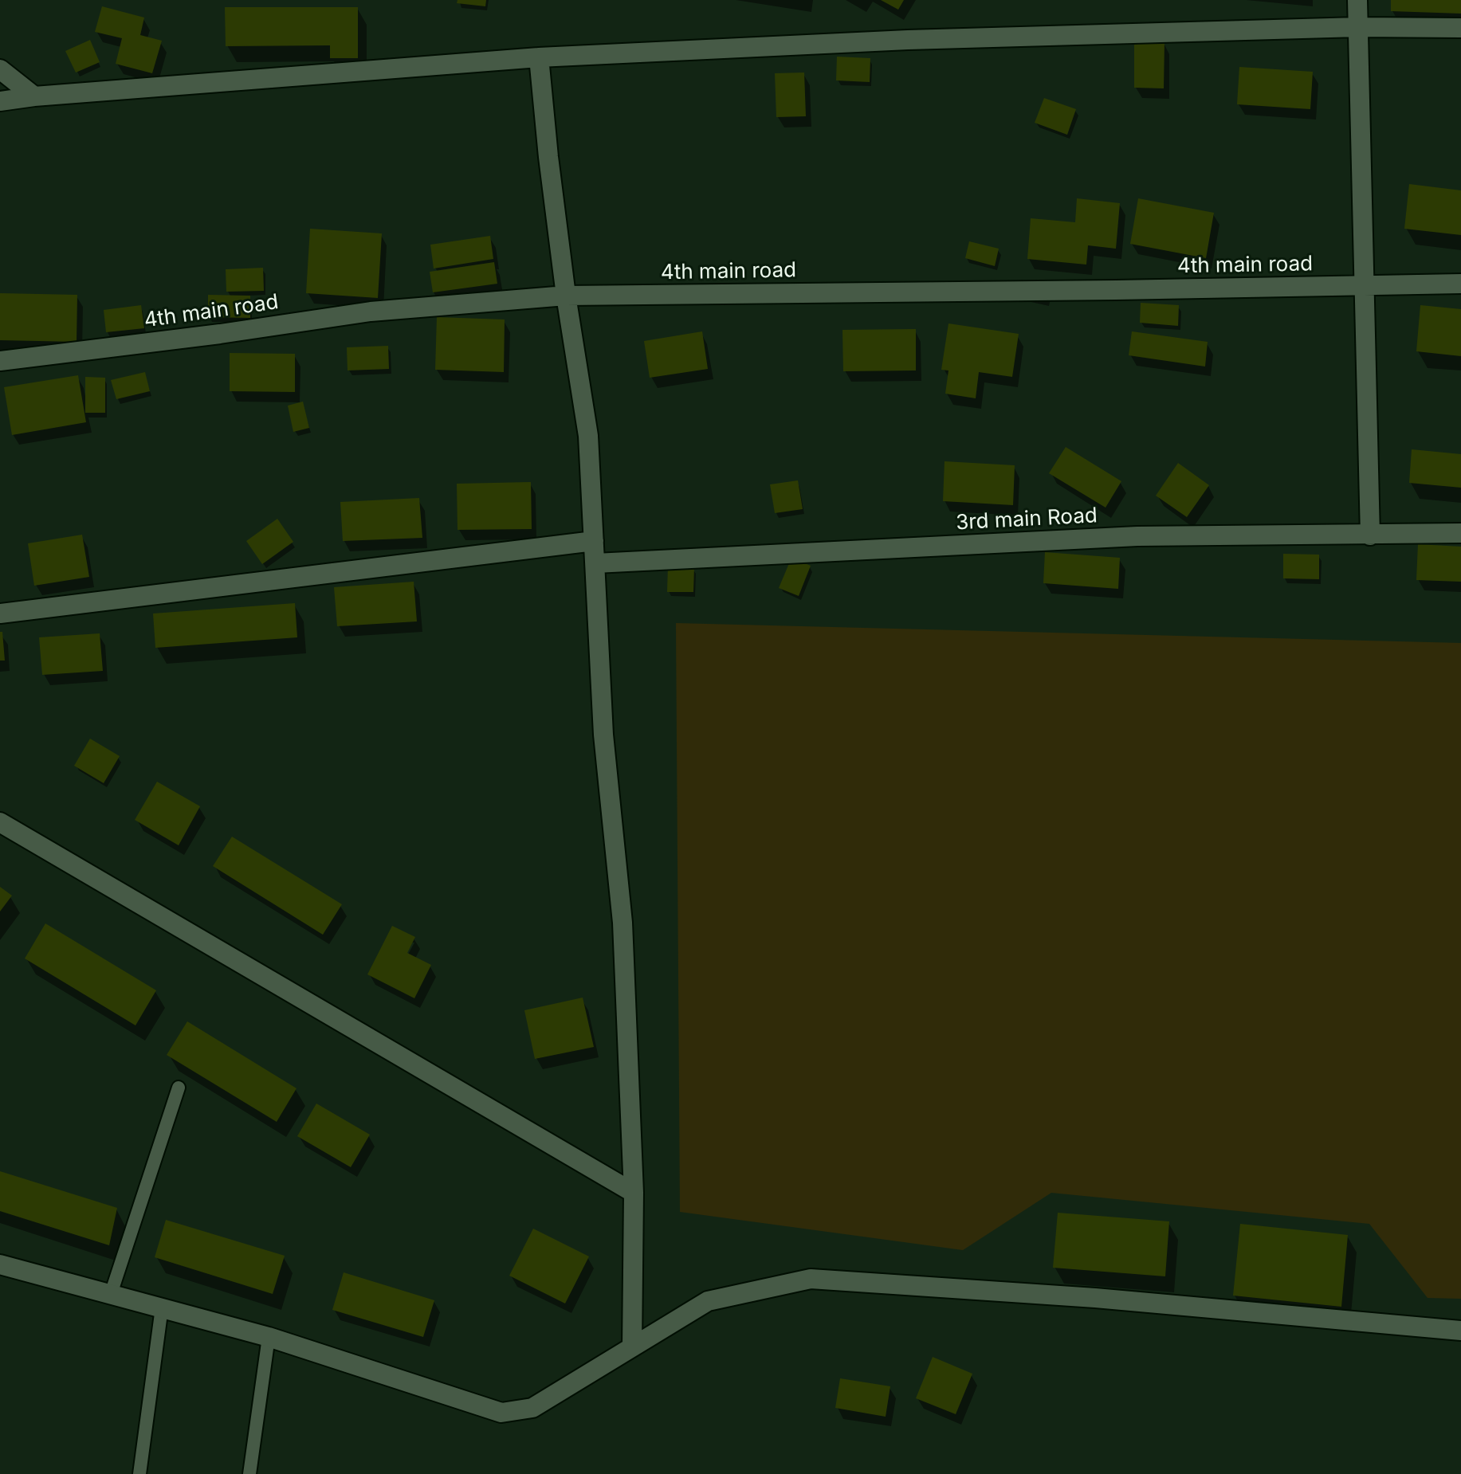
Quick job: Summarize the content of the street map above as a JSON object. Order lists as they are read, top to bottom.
{
  "streets": {
    "street": ["4th main road", "3rd main Road"]
  }
}
